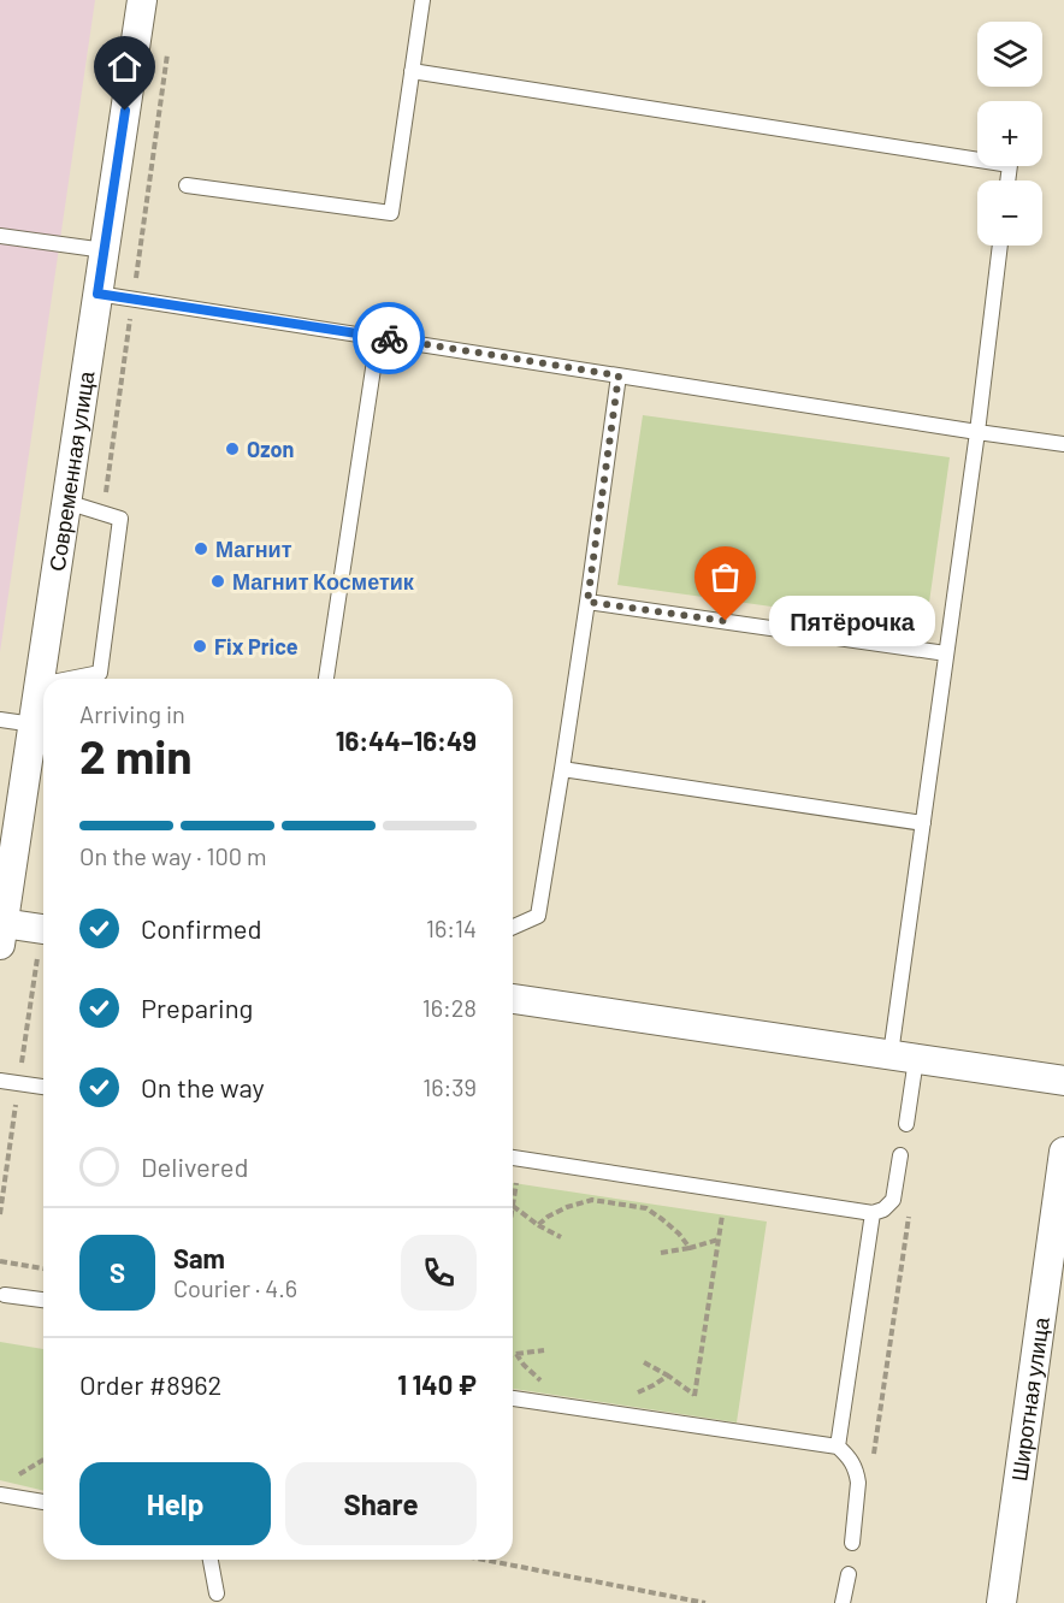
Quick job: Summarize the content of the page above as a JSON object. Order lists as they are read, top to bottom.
{
  "streets": {
    "street": ["Современная улица", "Широтная улица"]
  },
  "places": [
    "Ozon",
    "Магнит",
    "Магнит Косметик",
    "Пятёрочка",
    "Fix Price"
  ],
  "page": {
    "map_buttons": ["+", "−"],
    "bubble": "Пятёрочка",
    "heading": ["2 min", "Arriving in", "16:44–16:49"],
    "panel": [
      "Sam",
      "Courier · 4.6",
      "Order #8962",
      "1 140 ₽"
    ],
    "bar": "On the way · 100 m",
    "list": [
      ["Confirmed", "16:14"],
      ["Preparing", "16:28"],
      ["On the way", "16:39"],
      "Delivered"
    ],
    "round": "S",
    "buttons": ["Help", "Share"]
  }
}
